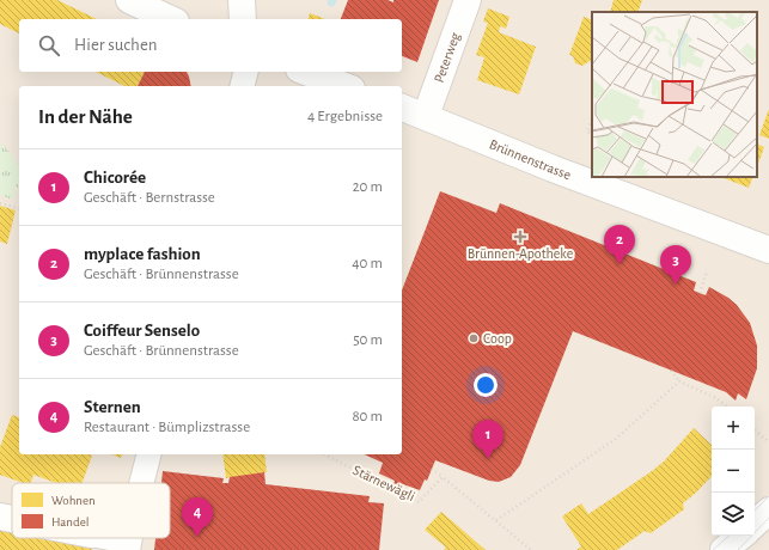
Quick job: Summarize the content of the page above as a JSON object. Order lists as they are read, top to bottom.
{
  "streets": {
    "street": ["Peterweg", "Brünnenstrasse"],
    "path": ["Stärnewägli"]
  },
  "crossings": [
    ["Peterweg", "Brünnenstrasse"]
  ],
  "places": {
    "health": ["Brünnen-Apotheke"],
    "other": ["Coop"]
  },
  "legend": ["Wohnen", "Handel"],
  "page": {
    "search": "Hier suchen",
    "heading": ["In der Nähe", "4 Ergebnisse"],
    "list": [
      {
        "mark": "1",
        "name": "Chicorée",
        "note": "Geschäft · Bernstrasse",
        "value": "20 m"
      },
      {
        "mark": "2",
        "name": "myplace fashion",
        "note": "Geschäft · Brünnenstrasse",
        "value": "40 m"
      },
      {
        "mark": "3",
        "name": "Coiffeur Senselo",
        "note": "Geschäft · Brünnenstrasse",
        "value": "50 m"
      },
      {
        "mark": "4",
        "name": "Sternen",
        "note": "Restaurant · Bümplizstrasse",
        "value": "80 m"
      }
    ],
    "pins": [
      "2",
      "3",
      "1",
      "4"
    ],
    "map_buttons": ["+", "−"]
  }
}
